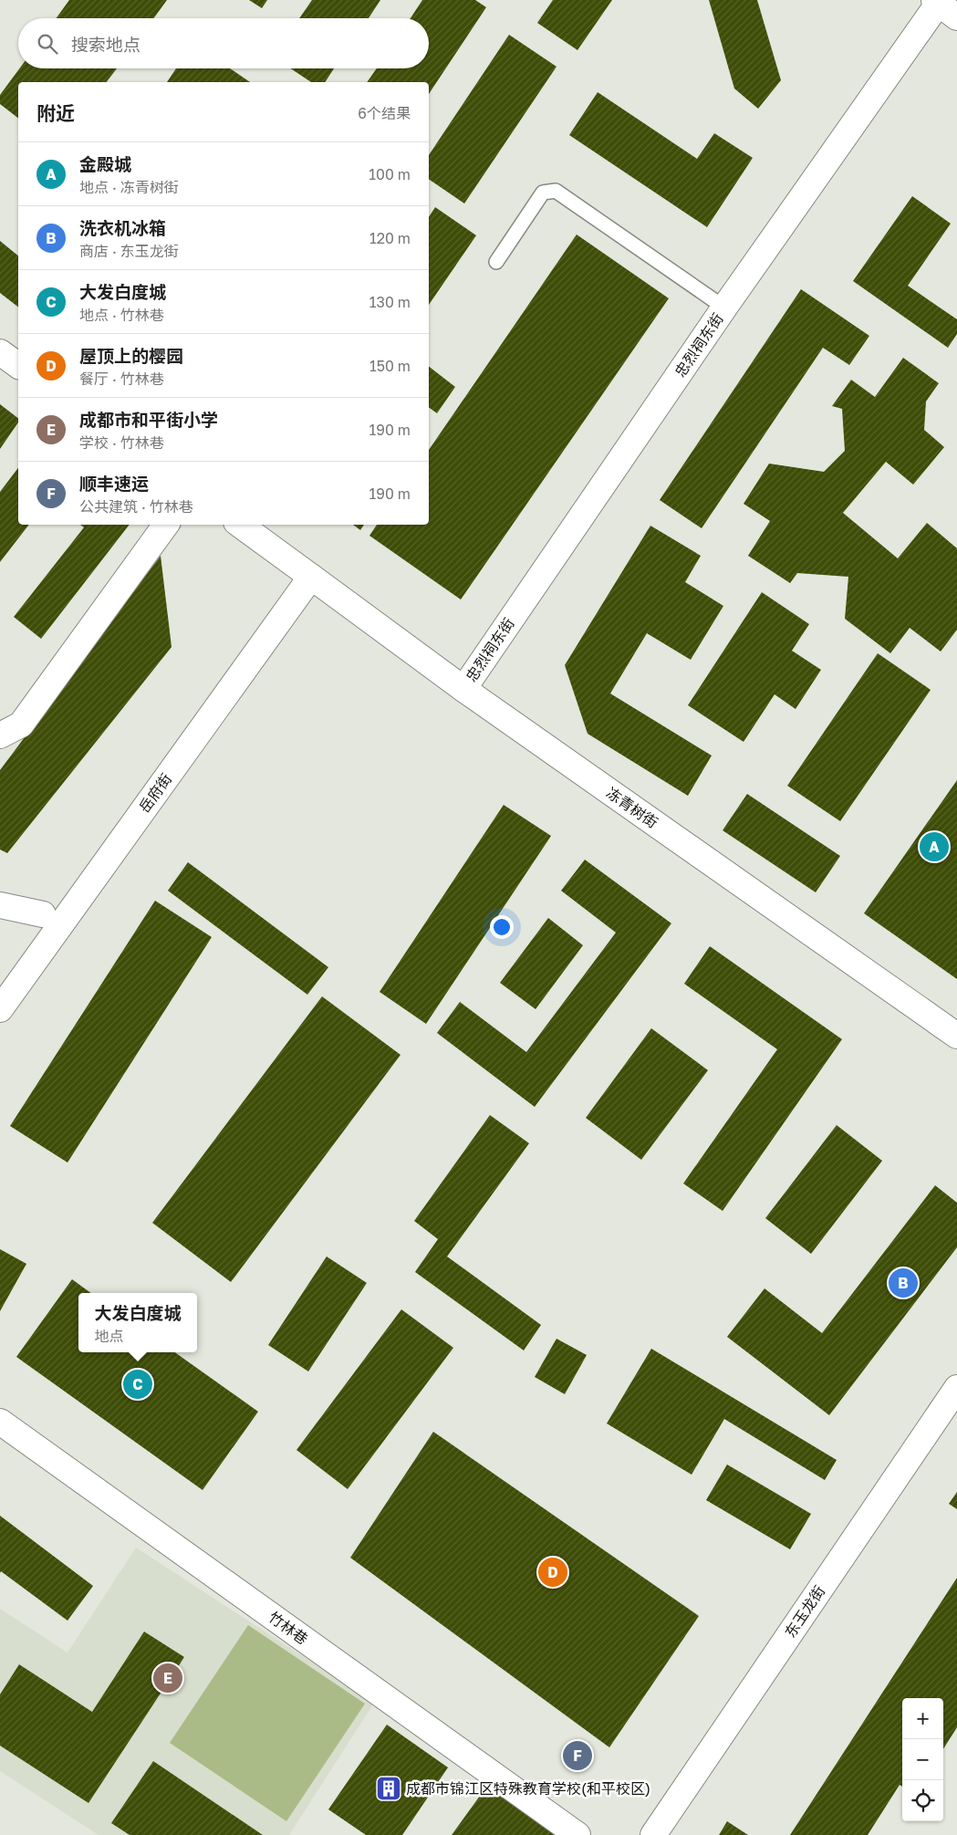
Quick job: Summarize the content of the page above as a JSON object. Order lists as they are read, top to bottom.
{
  "streets": {
    "street": [
      "忠烈祠东街",
      "岳府街",
      "冻青树街",
      "东玉龙街",
      "竹林巷"
    ]
  },
  "crossings": [
    ["忠烈祠东街", "冻青树街"],
    ["岳府街", "冻青树街"]
  ],
  "places": {
    "building": ["成都市锦江区特殊教育学校(和平校区)"]
  },
  "page": {
    "search": "搜索地点",
    "heading": ["附近", "6个结果"],
    "list": [
      {
        "mark": "A",
        "name": "金殿城",
        "note": "地点 · 冻青树街",
        "value": "100 m"
      },
      {
        "mark": "B",
        "name": "洗衣机冰箱",
        "note": "商店 · 东玉龙街",
        "value": "120 m"
      },
      {
        "mark": "C",
        "name": "大发白度城",
        "note": "地点 · 竹林巷",
        "value": "130 m"
      },
      {
        "mark": "D",
        "name": "屋顶上的樱园",
        "note": "餐厅 · 竹林巷",
        "value": "150 m"
      },
      {
        "mark": "E",
        "name": "成都市和平街小学",
        "note": "学校 · 竹林巷",
        "value": "190 m"
      },
      {
        "mark": "F",
        "name": "顺丰速运",
        "note": "公共建筑 · 竹林巷",
        "value": "190 m"
      }
    ],
    "pins": [
      "A",
      "B",
      "C",
      "D",
      "E",
      "F"
    ],
    "popup": ["大发白度城", "地点"],
    "map_buttons": ["+", "−"]
  }
}
